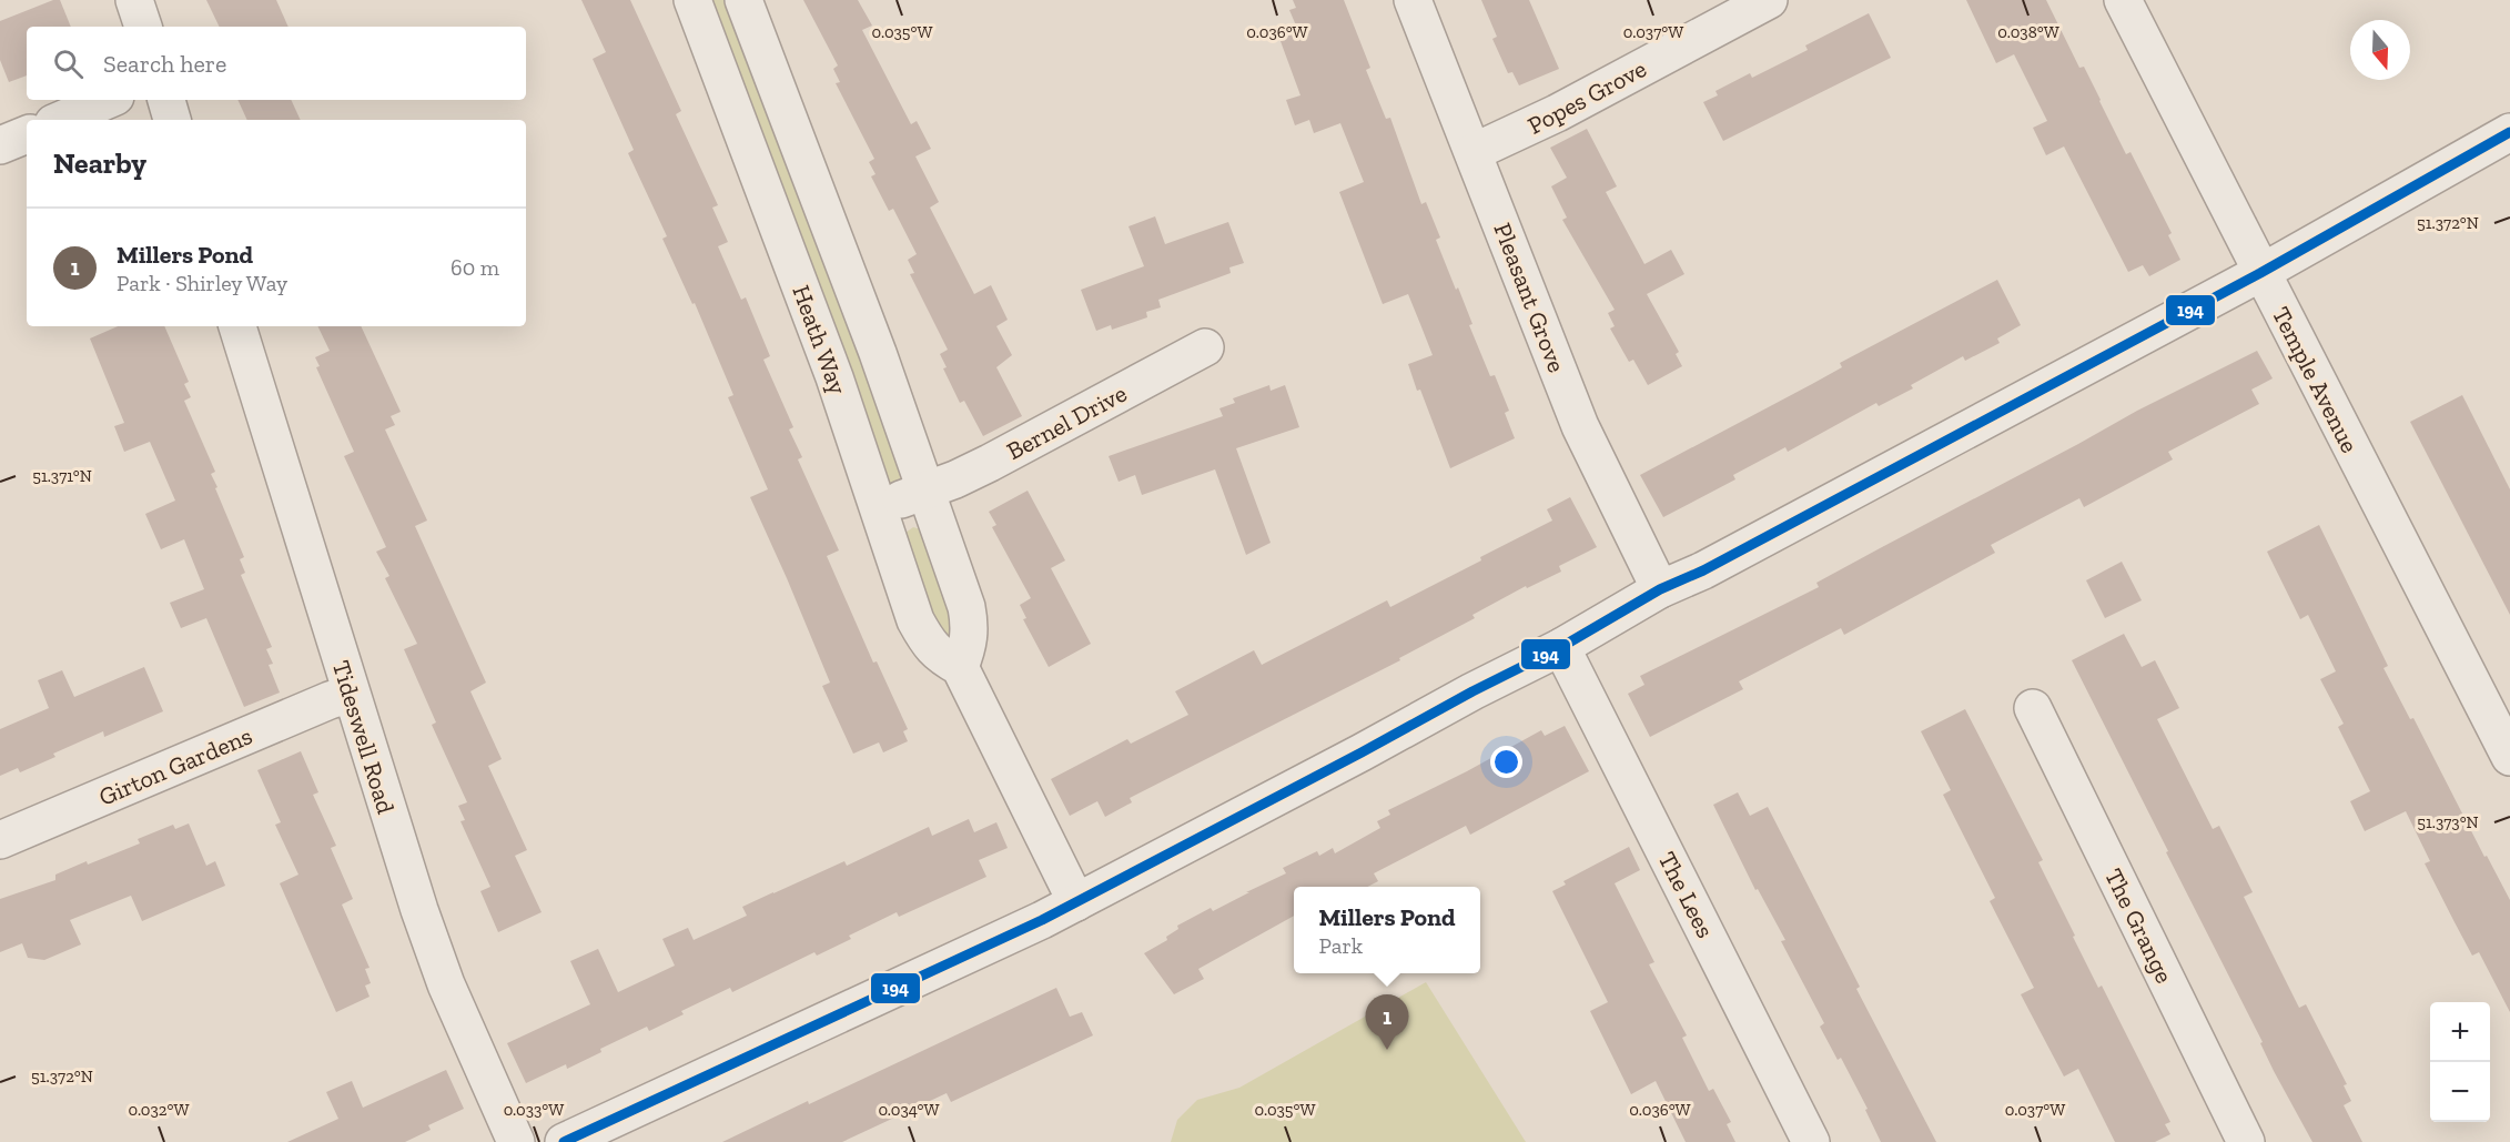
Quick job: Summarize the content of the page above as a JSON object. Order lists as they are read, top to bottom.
{
  "streets": {
    "street": [
      "Popes Grove",
      "Pleasant Grove",
      "Heath Way",
      "Temple Avenue",
      "Bernel Drive",
      "Tideswell Road",
      "Girton Gardens",
      "The Lees",
      "The Grange"
    ]
  },
  "crossings": [
    ["Popes Grove", "Pleasant Grove"],
    ["Heath Way", "Bernel Drive"],
    ["Tideswell Road", "Girton Gardens"]
  ],
  "lines": ["transit line 194"],
  "north": "bottom",
  "page": {
    "search": "Search here",
    "heading": "Nearby",
    "list": [
      {
        "mark": "1",
        "name": "Millers Pond",
        "note": "Park · Shirley Way",
        "value": "60 m"
      }
    ],
    "popup": ["Millers Pond", "Park"],
    "pins": "1",
    "map_buttons": ["+", "−"]
  },
  "coordinates": [
    "0.037°W",
    "0.035°W",
    "0.036°W",
    "0.038°W",
    "51.372°N",
    "51.371°N",
    "51.373°N",
    "0.032°W",
    "0.033°W",
    "0.034°W"
  ]
}
